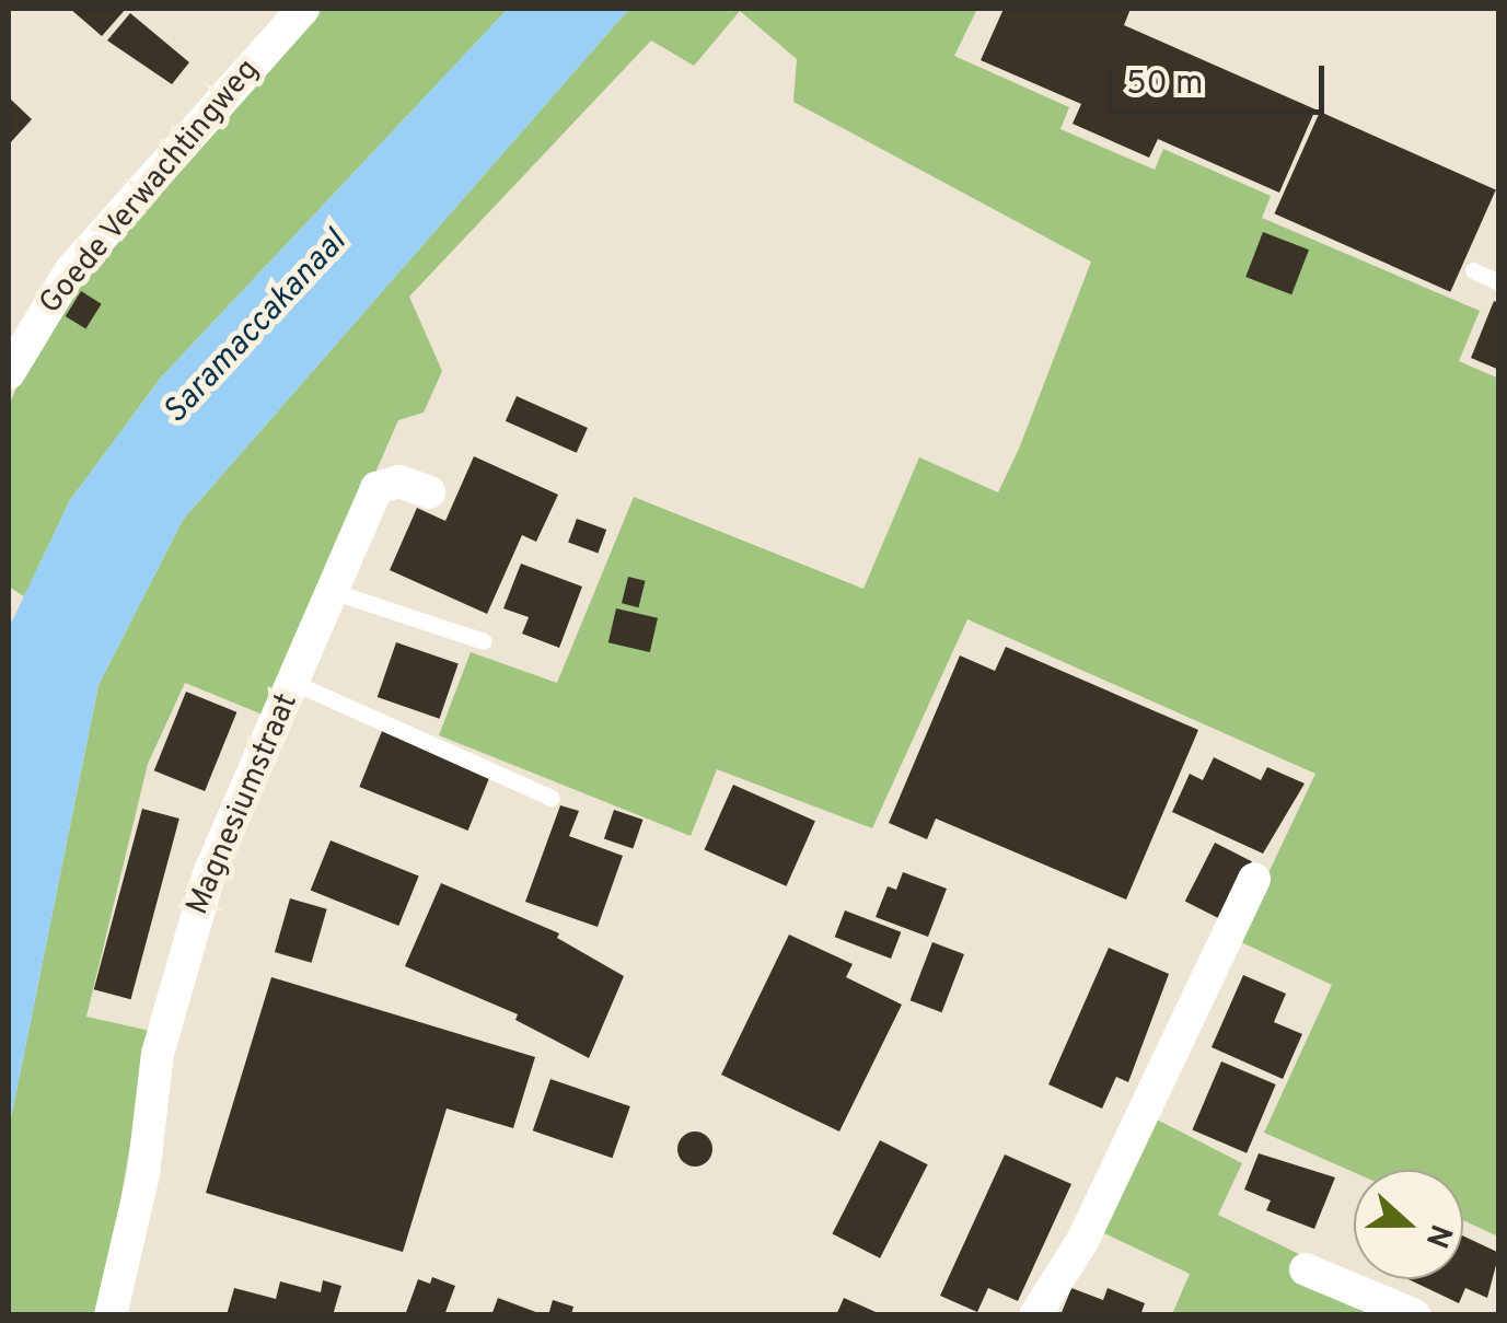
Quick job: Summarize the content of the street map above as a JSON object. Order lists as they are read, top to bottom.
{
  "streets": {
    "street": ["Goede Verwachtingweg", "Magnesiumstraat"]
  },
  "water": ["Saramaccakanaal"],
  "scale_bar": "50 m",
  "north": "right"
}
